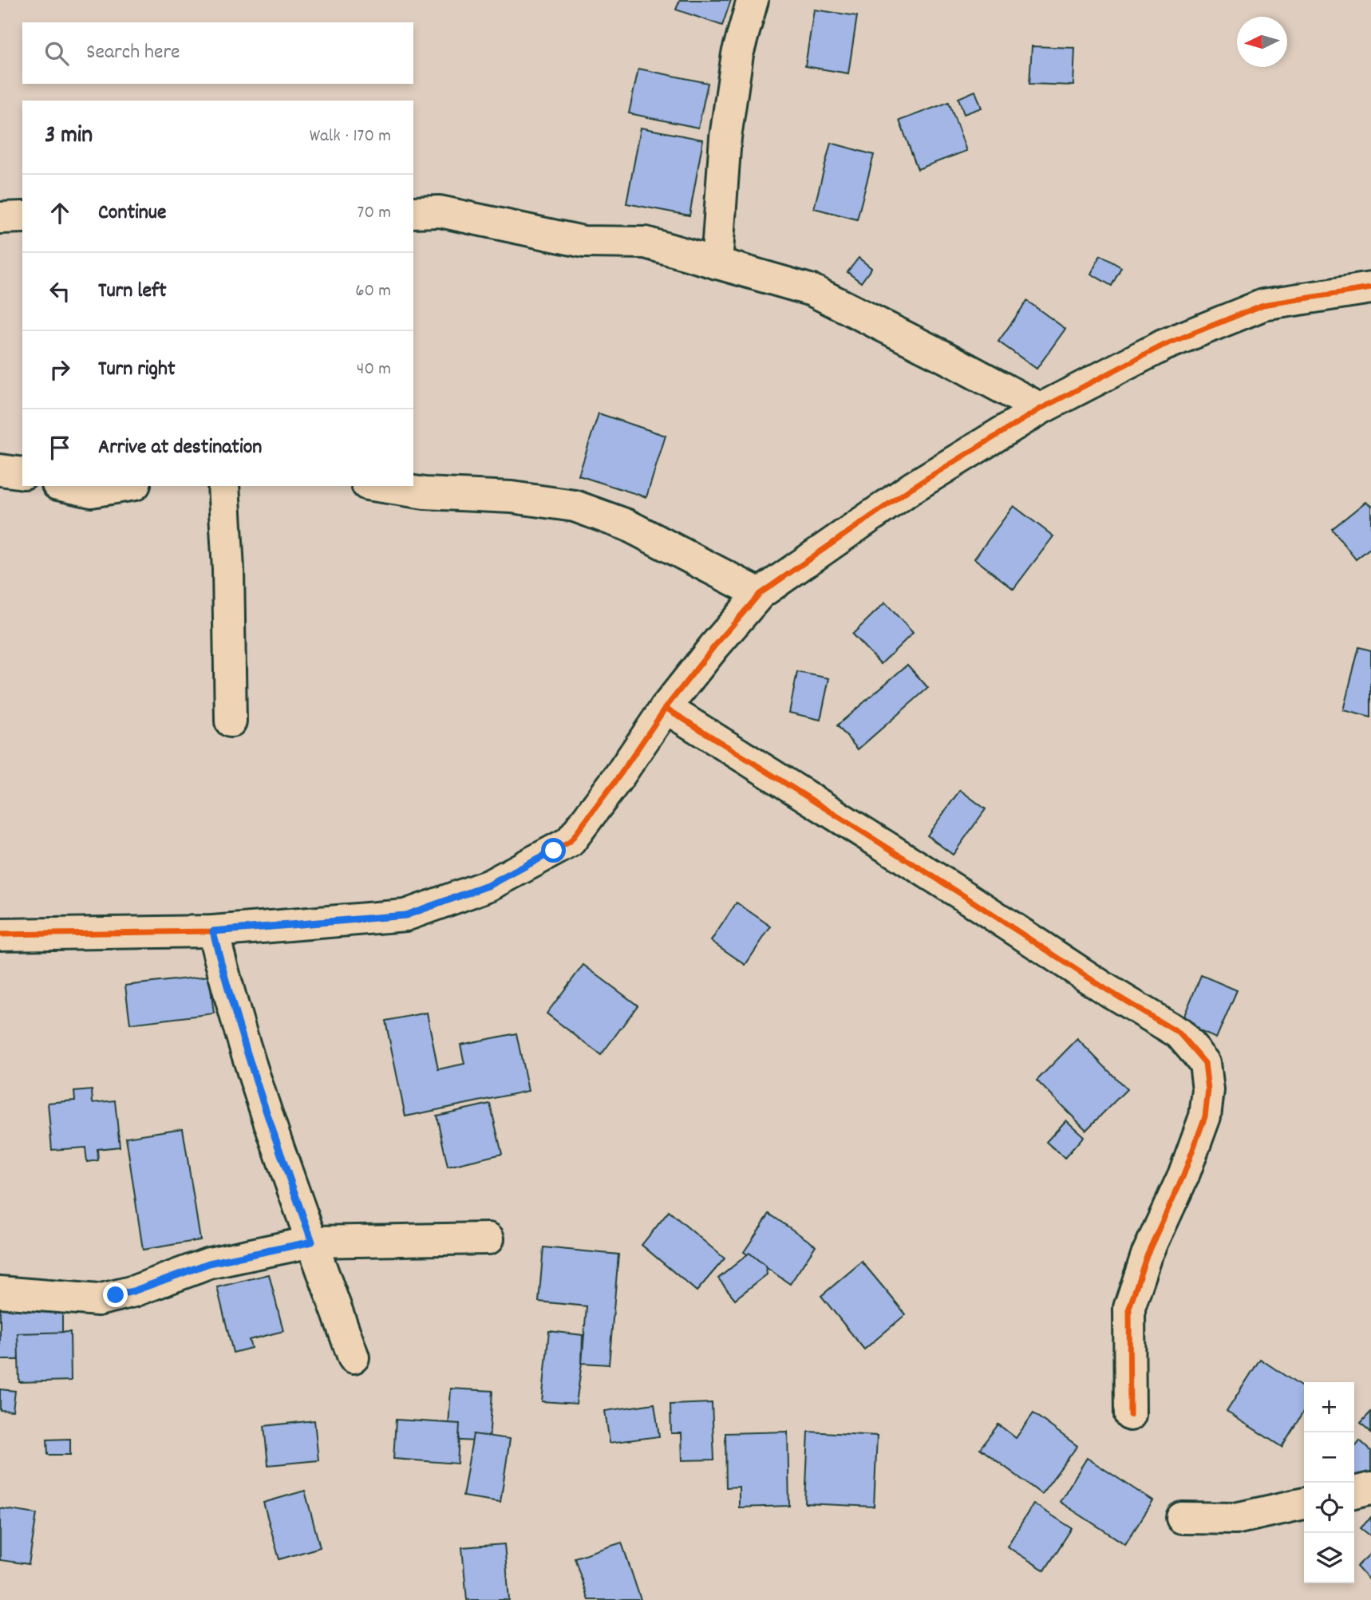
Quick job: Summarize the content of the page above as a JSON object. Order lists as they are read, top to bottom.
{
  "north": "left",
  "page": {
    "search": "Search here",
    "heading": ["3 min", "Walk · 170 m"],
    "list": [
      ["Continue", "70 m"],
      ["Turn left", "60 m"],
      ["Turn right", "40 m"],
      "Arrive at destination"
    ],
    "map_buttons": ["+", "−"]
  }
}
